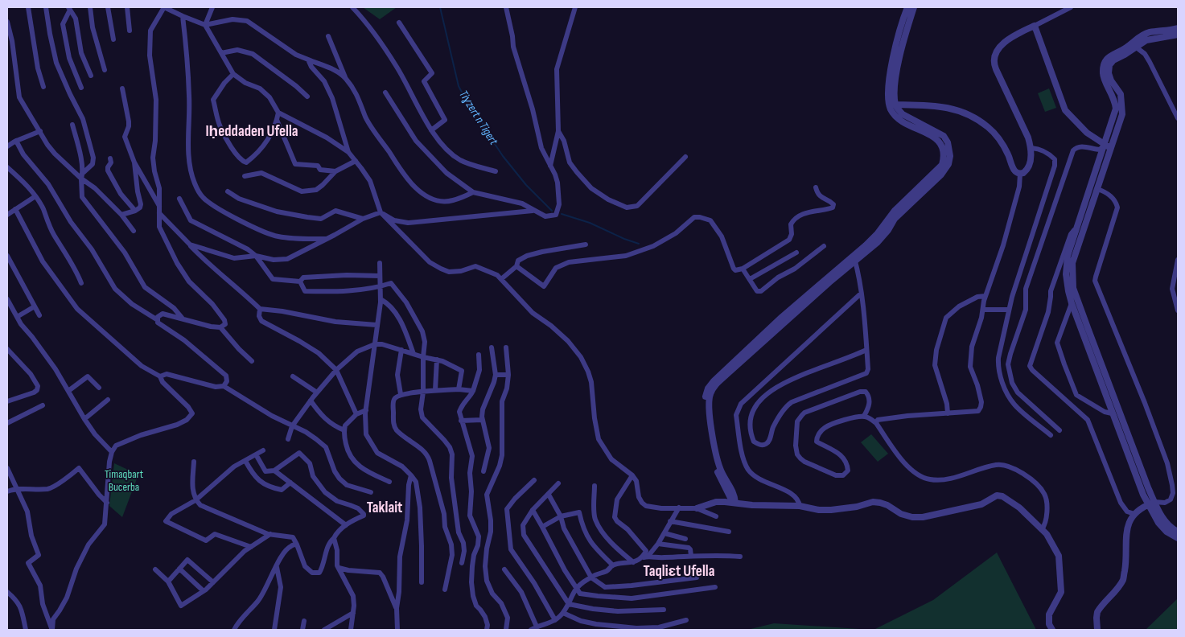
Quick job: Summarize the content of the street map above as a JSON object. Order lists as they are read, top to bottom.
{
  "districts": ["Iḥeddaden Ufella", "Taklait", "Taqliɛt Ufella"],
  "water": ["Tiɣzert n Tigert"],
  "parks": ["Timaqbart Bucerba"]
}
